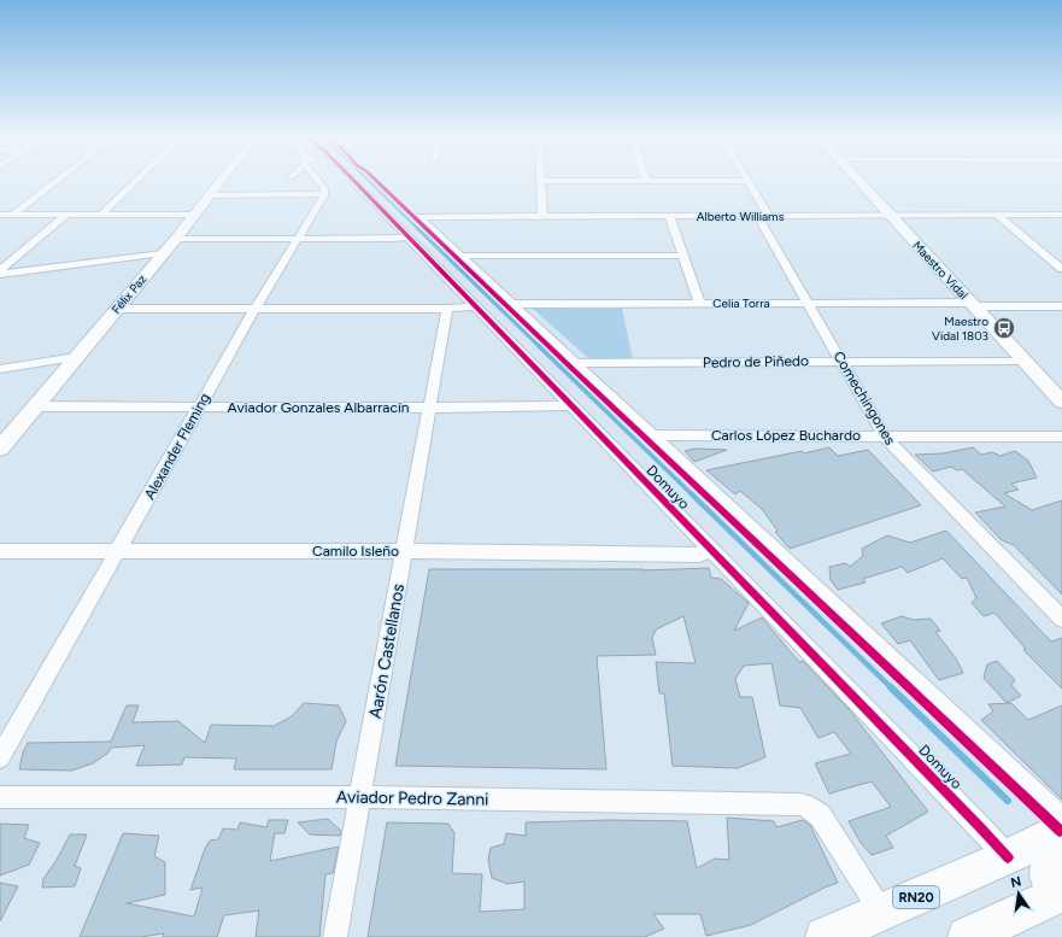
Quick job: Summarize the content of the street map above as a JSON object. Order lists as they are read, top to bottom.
{
  "streets": {
    "main road": ["Maestro Vidal", "Félix Paz", "RN20"],
    "street": [
      "Alberto Williams",
      "Celia Torra",
      "Pedro de Piñedo",
      "Comechingones",
      "Aviador Gonzales Albarracín",
      "Carlos López Buchardo",
      "Alexander Fleming",
      "Domuyo",
      "Camilo Isleño",
      "Aarón Castellanos",
      "Aviador Pedro Zanni"
    ]
  },
  "crossings": [
    ["Alberto Williams", "Maestro Vidal"],
    ["Alberto Williams", "Comechingones"],
    ["Alberto Williams", "Domuyo"],
    ["Maestro Vidal", "Celia Torra"],
    ["Maestro Vidal", "Pedro de Piñedo"],
    ["Félix Paz", "Aviador Gonzales Albarracín"],
    ["Celia Torra", "Comechingones"],
    ["Celia Torra", "Domuyo"],
    ["Pedro de Piñedo", "Comechingones"],
    ["Pedro de Piñedo", "Domuyo"],
    ["Comechingones", "Carlos López Buchardo"],
    ["Aviador Gonzales Albarracín", "Alexander Fleming"],
    ["Aviador Gonzales Albarracín", "Domuyo"],
    ["Aviador Gonzales Albarracín", "Aarón Castellanos"],
    ["Carlos López Buchardo", "Domuyo"],
    ["Alexander Fleming", "Camilo Isleño"],
    ["Domuyo", "Camilo Isleño"],
    ["Domuyo", "RN20"],
    ["Camilo Isleño", "Aarón Castellanos"],
    ["Aarón Castellanos", "Aviador Pedro Zanni"],
    ["Aviador Pedro Zanni", "RN20"]
  ],
  "places": {
    "bus stop": ["Maestro Vidal 1803"]
  },
  "north": "top"
}
